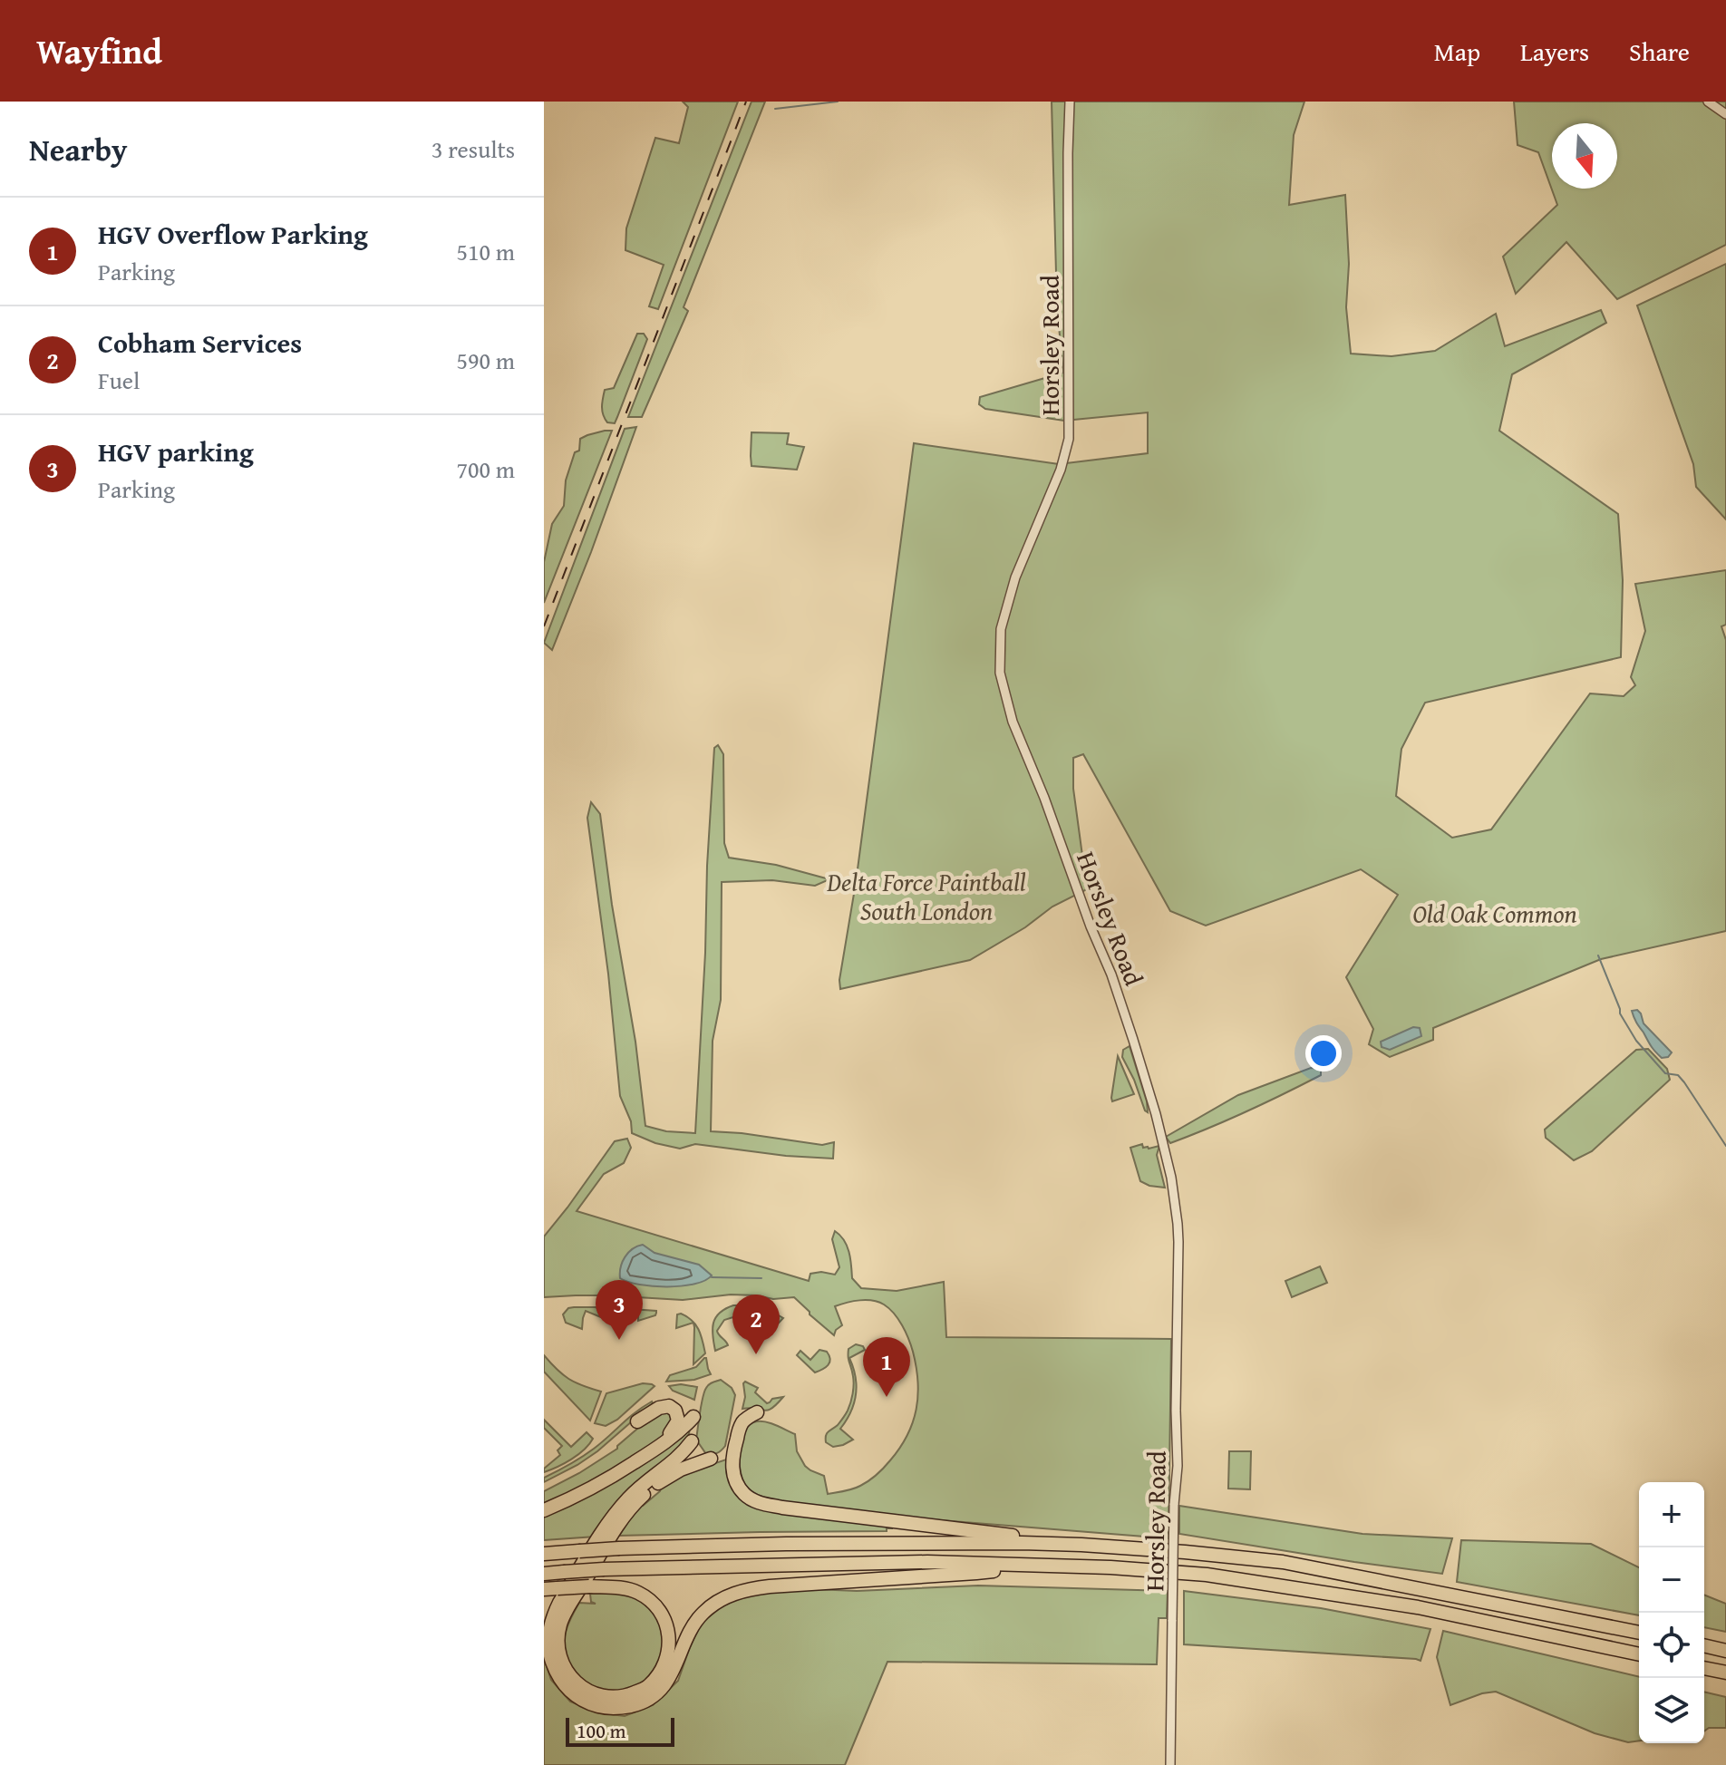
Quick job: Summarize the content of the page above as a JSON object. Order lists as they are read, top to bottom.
{
  "streets": {
    "street": ["Horsley Road"]
  },
  "parks": ["Delta Force Paintball South London", "Old Oak Common"],
  "scale_bar": "100 m",
  "north": "bottom",
  "page": {
    "header": "Wayfind",
    "nav": ["Map", "Layers", "Share"],
    "heading": ["Nearby", "3 results"],
    "list": [
      {
        "mark": "1",
        "name": "HGV Overflow Parking",
        "note": "Parking",
        "value": "510 m"
      },
      {
        "mark": "2",
        "name": "Cobham Services",
        "note": "Fuel",
        "value": "590 m"
      },
      {
        "mark": "3",
        "name": "HGV parking",
        "note": "Parking",
        "value": "700 m"
      }
    ],
    "pins": ["3", "2", "1"],
    "map_buttons": ["+", "−"],
    "scale": "100 m"
  }
}
